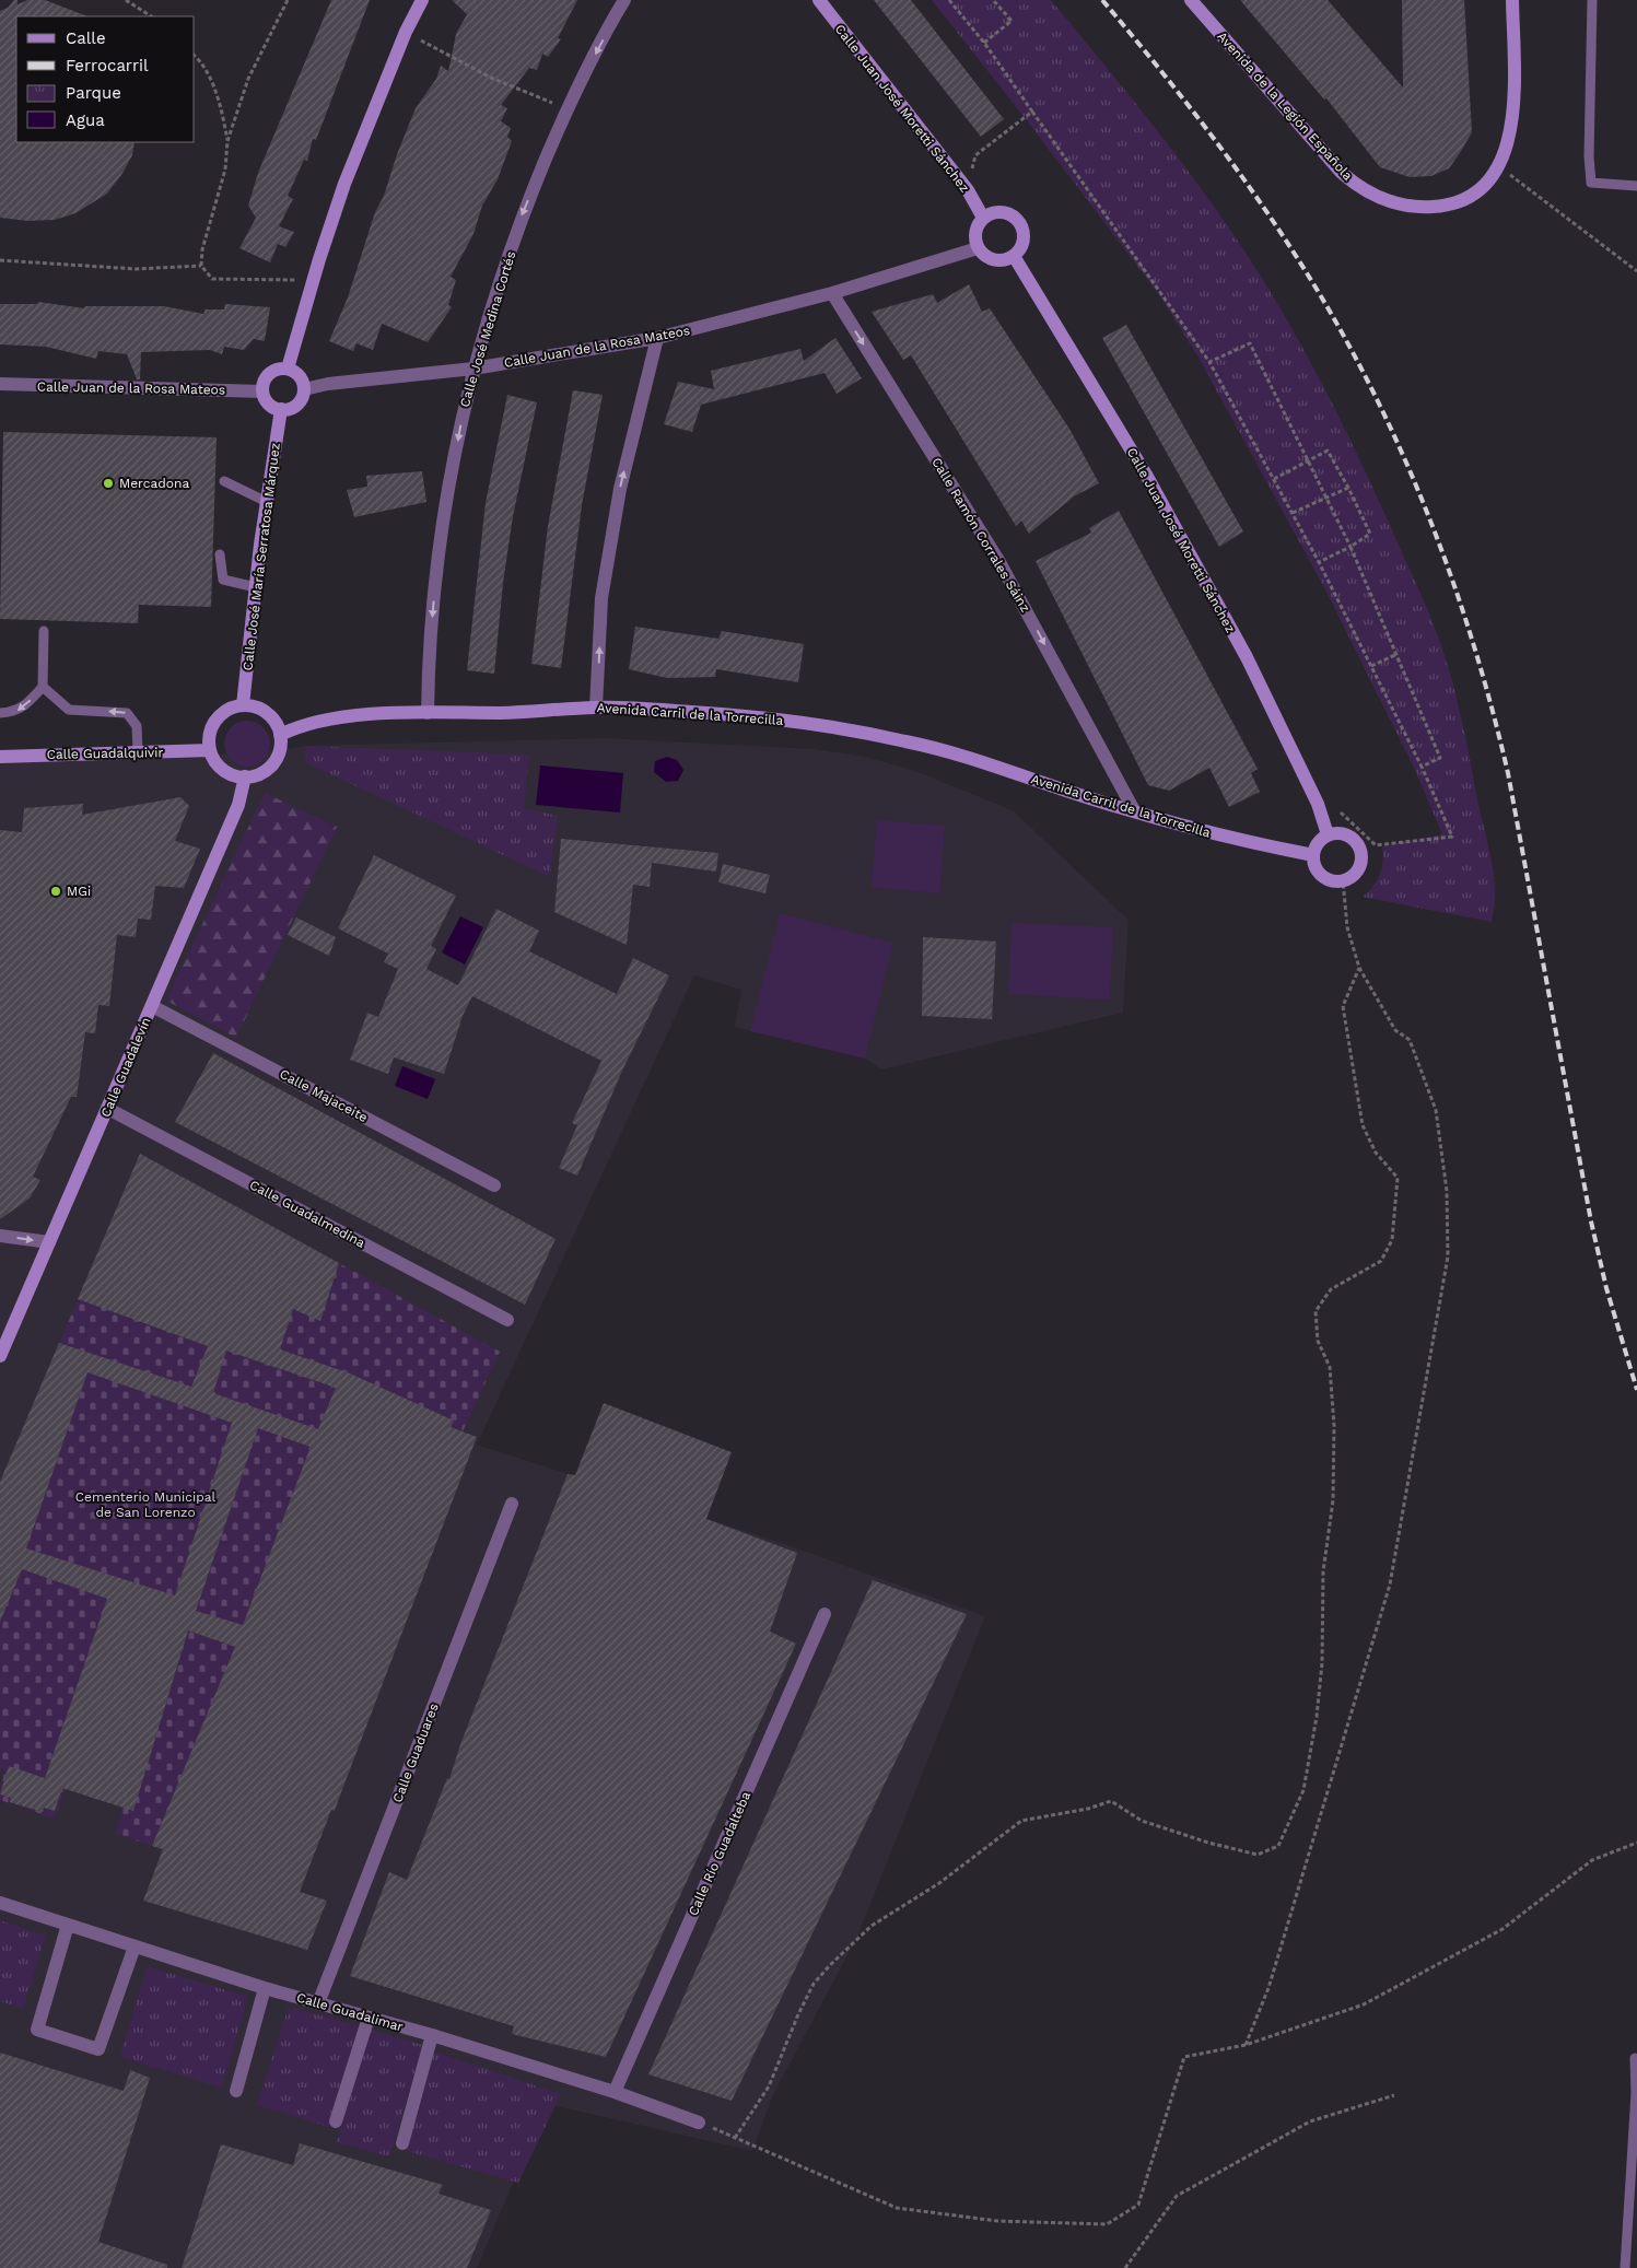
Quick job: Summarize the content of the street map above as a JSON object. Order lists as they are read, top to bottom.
{
  "streets": {
    "street": [
      "Avenida de la Legión Española",
      "Calle Juan José Moretti Sánchez",
      "Calle José Medina Cortés",
      "Calle Juan de la Rosa Mateos",
      "Calle Ramón Corrales Sáinz",
      "Calle José María Serratosa Márquez",
      "Avenida Carril de la Torrecilla",
      "Calle Guadalquivir",
      "Calle Guadalevín",
      "Calle Majaceite",
      "Calle Guadalmedina",
      "Calle Guaduares",
      "Calle Río Guadalteba",
      "Calle Guadalimar"
    ]
  },
  "crossings": [
    ["Calle Juan José Moretti Sánchez", "Calle Juan de la Rosa Mateos"],
    ["Calle Juan José Moretti Sánchez", "Avenida Carril de la Torrecilla"],
    ["Calle José Medina Cortés", "Calle Juan de la Rosa Mateos"],
    ["Calle José Medina Cortés", "Avenida Carril de la Torrecilla"],
    ["Calle Juan de la Rosa Mateos", "Calle Ramón Corrales Sáinz"],
    ["Calle Juan de la Rosa Mateos", "Calle José María Serratosa Márquez"],
    ["Calle Ramón Corrales Sáinz", "Avenida Carril de la Torrecilla"],
    ["Calle José María Serratosa Márquez", "Avenida Carril de la Torrecilla"],
    ["Calle José María Serratosa Márquez", "Calle Guadalquivir"],
    ["Calle José María Serratosa Márquez", "Calle Guadalevín"],
    ["Avenida Carril de la Torrecilla", "Calle Guadalquivir"],
    ["Avenida Carril de la Torrecilla", "Calle Guadalevín"],
    ["Calle Guadalquivir", "Calle Guadalevín"],
    ["Calle Guadalevín", "Calle Majaceite"],
    ["Calle Guadalevín", "Calle Guadalmedina"],
    ["Calle Guaduares", "Calle Guadalimar"],
    ["Calle Río Guadalteba", "Calle Guadalimar"]
  ],
  "one_way": ["Calle José Medina Cortés", "Calle Ramón Corrales Sáinz"],
  "parks": ["Cementerio Municipal de San Lorenzo"],
  "places": ["Mercadona", "MGi"],
  "legend": [
    "Calle",
    "Ferrocarril",
    "Parque",
    "Agua"
  ]
}
